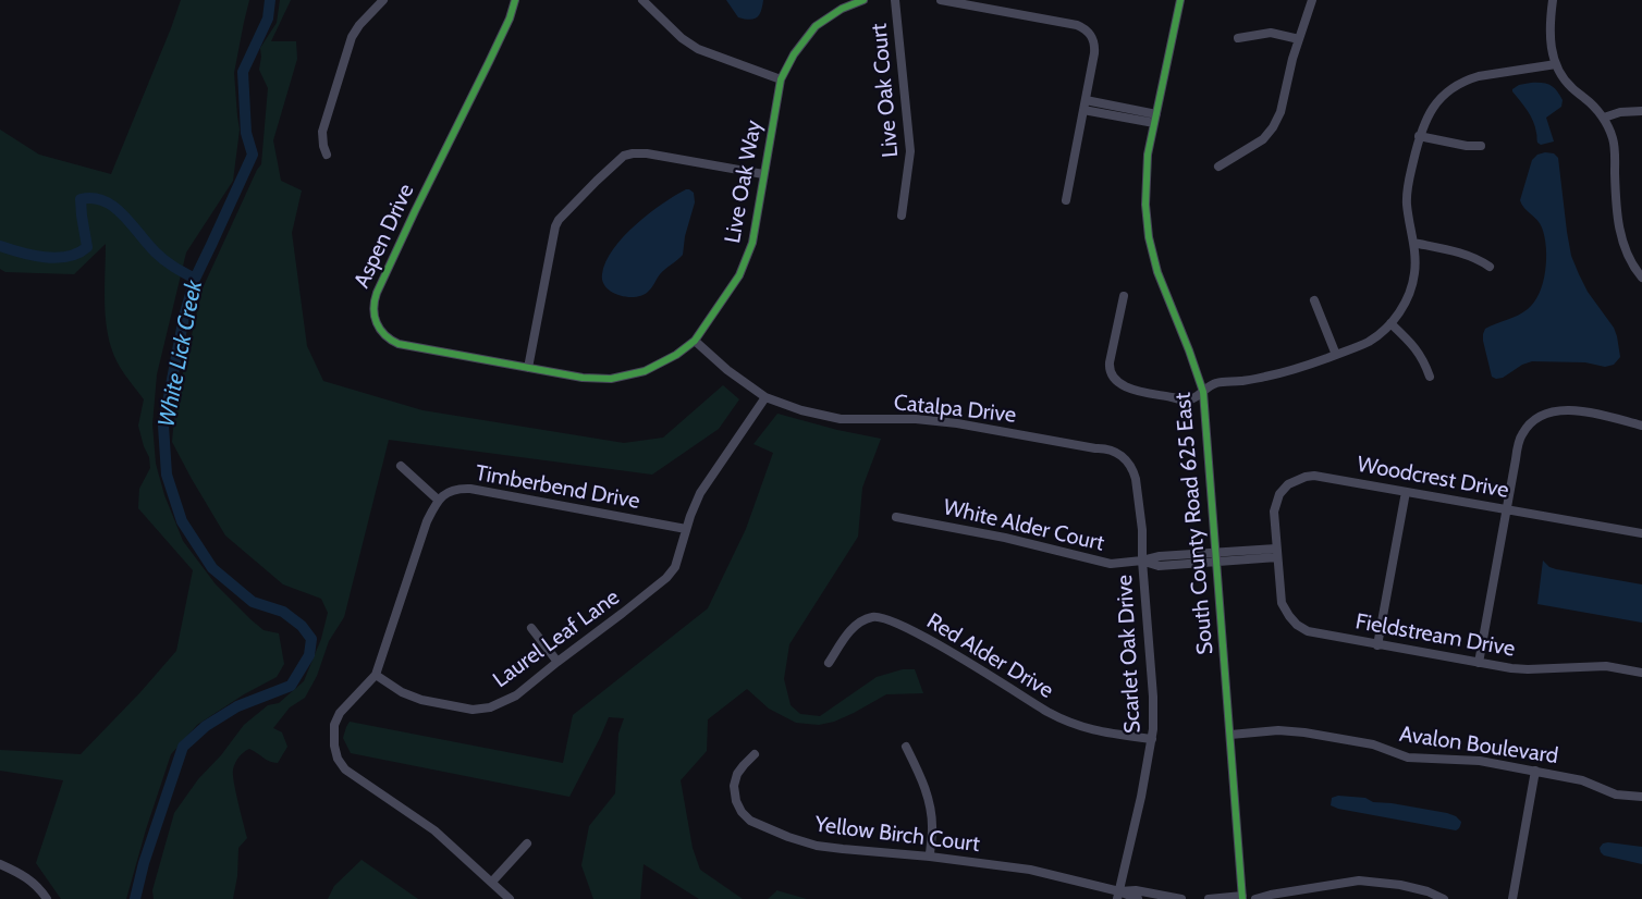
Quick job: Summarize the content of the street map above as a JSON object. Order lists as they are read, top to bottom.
{
  "streets": {
    "street": [
      "Live Oak Court",
      "Live Oak Way",
      "Aspen Drive",
      "Catalpa Drive",
      "Woodcrest Drive",
      "Timberbend Drive",
      "South County Road 625 East",
      "White Alder Court",
      "Fieldstream Drive",
      "Laurel Leaf Lane",
      "Scarlet Oak Drive",
      "Red Alder Drive",
      "Avalon Boulevard",
      "Yellow Birch Court"
    ]
  },
  "crossings": [
    ["Live Oak Way", "Aspen Drive"],
    ["Live Oak Way", "Catalpa Drive"],
    ["Aspen Drive", "Catalpa Drive"],
    ["Catalpa Drive", "White Alder Court"],
    ["Catalpa Drive", "Laurel Leaf Lane"],
    ["Catalpa Drive", "Scarlet Oak Drive"],
    ["Woodcrest Drive", "Fieldstream Drive"],
    ["Timberbend Drive", "Laurel Leaf Lane"],
    ["South County Road 625 East", "White Alder Court"],
    ["South County Road 625 East", "Avalon Boulevard"],
    ["White Alder Court", "Scarlet Oak Drive"],
    ["Scarlet Oak Drive", "Red Alder Drive"],
    ["Scarlet Oak Drive", "Yellow Birch Court"]
  ],
  "water": ["White Lick Creek"]
}
